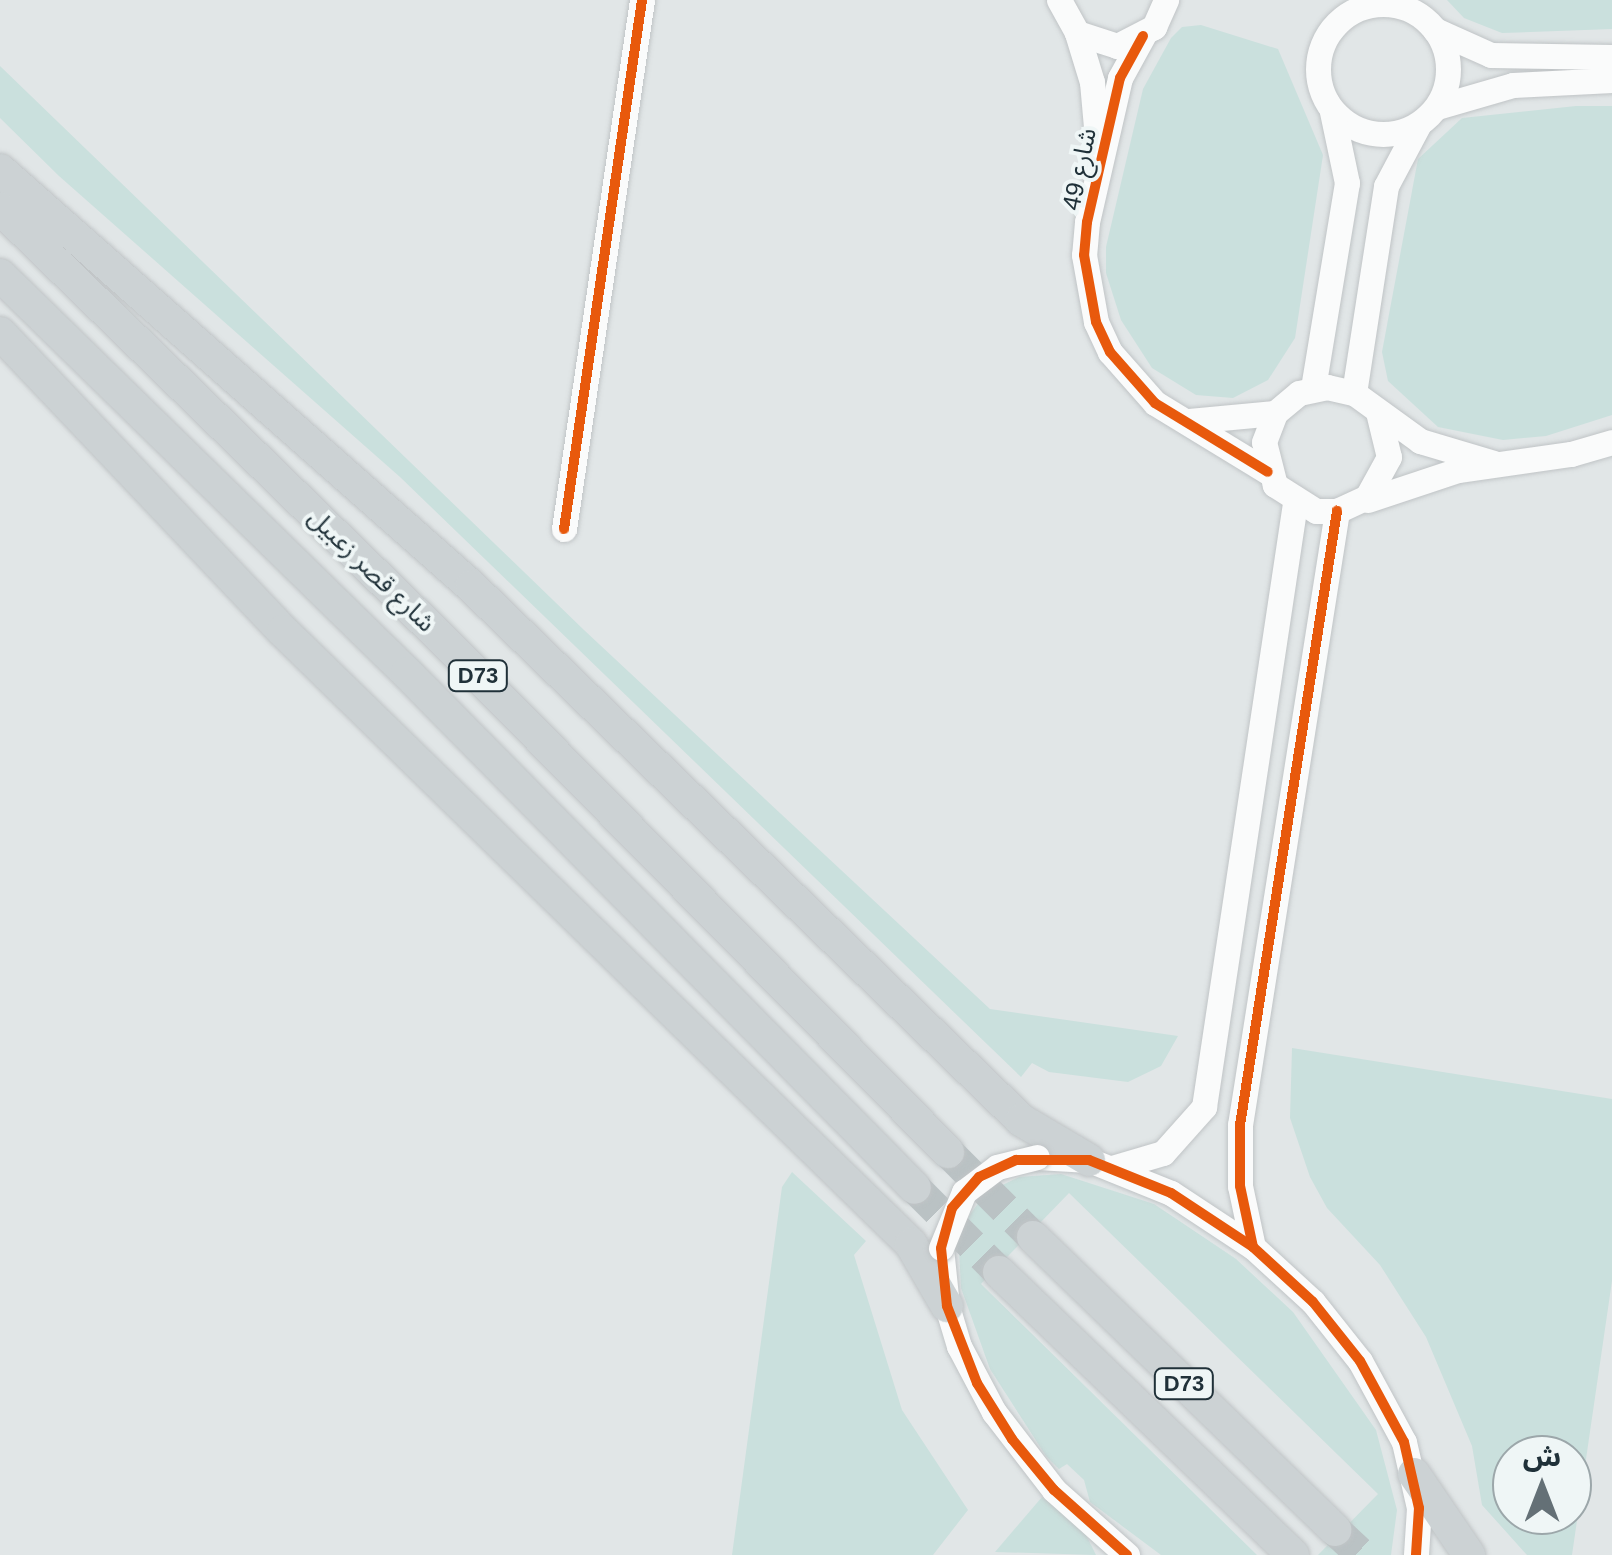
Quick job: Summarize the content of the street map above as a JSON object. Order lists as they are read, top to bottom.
{
  "streets": {
    "main road": ["شارع قصر زعبيل", "D73"],
    "street": ["شارع 49"]
  },
  "north": "top"
}
